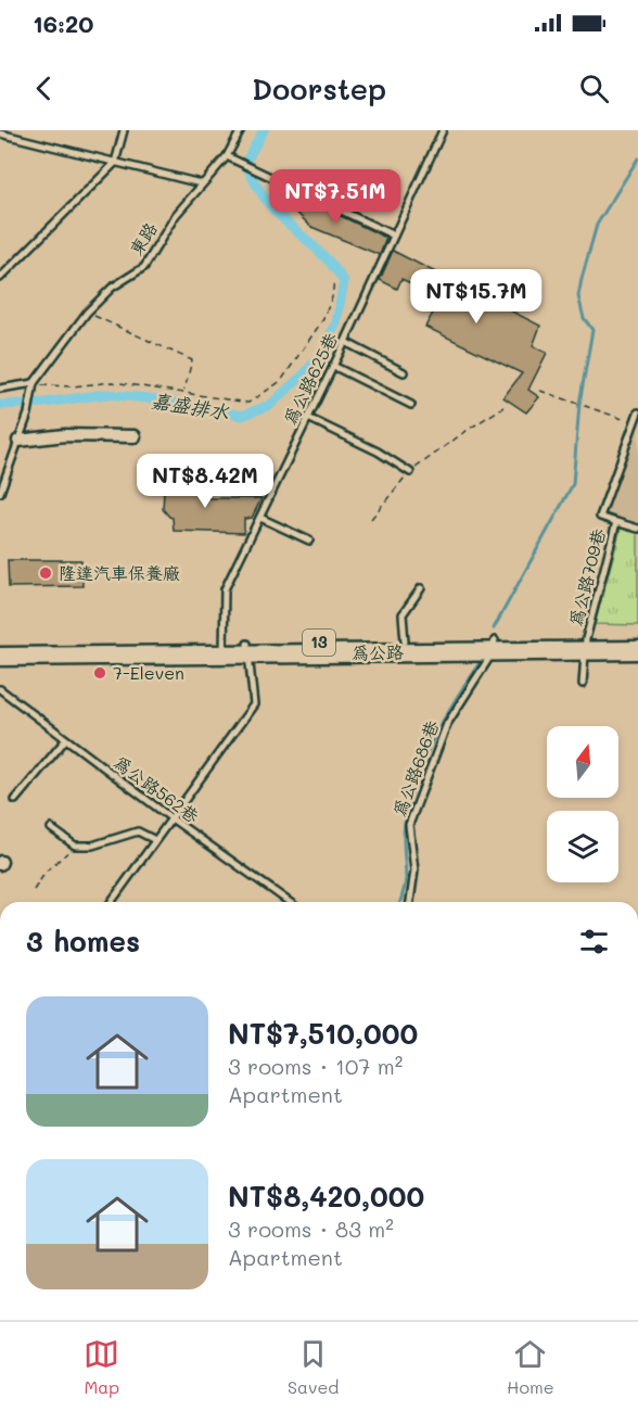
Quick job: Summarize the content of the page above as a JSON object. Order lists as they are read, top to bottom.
{
  "streets": {
    "main road": ["13", "為公路"],
    "lane": [
      "東路",
      "為公路625巷",
      "為公路709巷",
      "為公路686巷",
      "為公路562巷"
    ]
  },
  "crossings": [
    ["為公路625巷", "為公路"],
    ["為公路709巷", "為公路"],
    ["為公路", "為公路686巷"]
  ],
  "water": ["嘉盛排水"],
  "places": ["隆達汽車保養廠", "7-Eleven"],
  "north": "top",
  "page": {
    "status": "16:20",
    "header": "Doorstep",
    "price": ["NT$7.51M", "NT$15.7M", "NT$8.42M"],
    "heading": "3 homes",
    "list": [
      {
        "name": "NT$7,510,000",
        "note": "3 rooms · 107 m² · Apartment"
      },
      {
        "name": "NT$8,420,000",
        "note": "3 rooms · 83 m² · Apartment"
      }
    ],
    "tabs": ["Map", "Saved", "Home"]
  }
}
